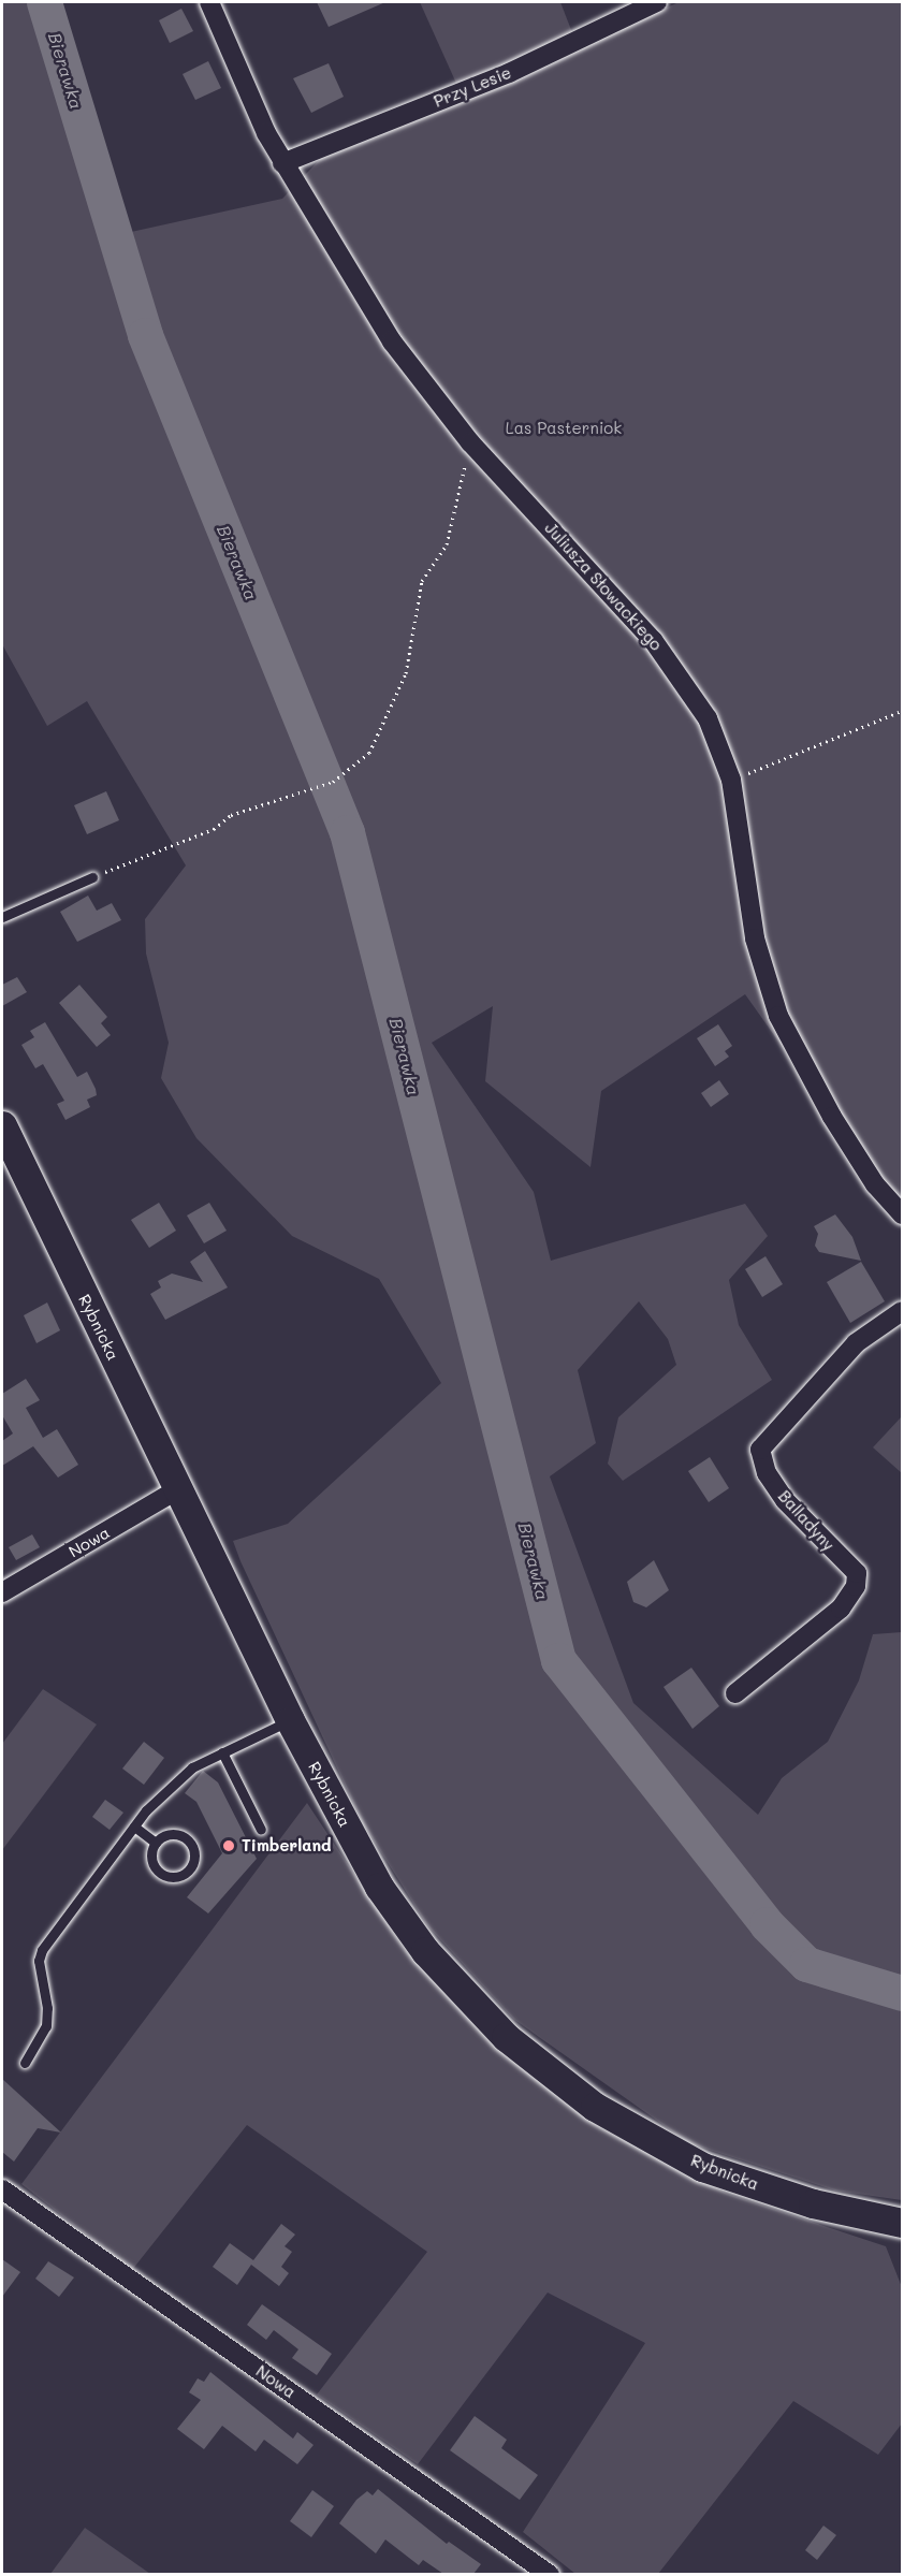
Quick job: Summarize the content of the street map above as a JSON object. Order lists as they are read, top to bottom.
{
  "streets": {
    "main road": ["Rybnicka"],
    "street": [
      "Przy Lesie",
      "Juliusza Słowackiego",
      "Balladyny",
      "Nowa"
    ]
  },
  "crossings": [
    ["Przy Lesie", "Juliusza Słowackiego"],
    ["Rybnicka", "Nowa"]
  ],
  "water": ["Bierawka"],
  "parks": ["Las Pasterniok"],
  "places": ["Timberland"]
}
